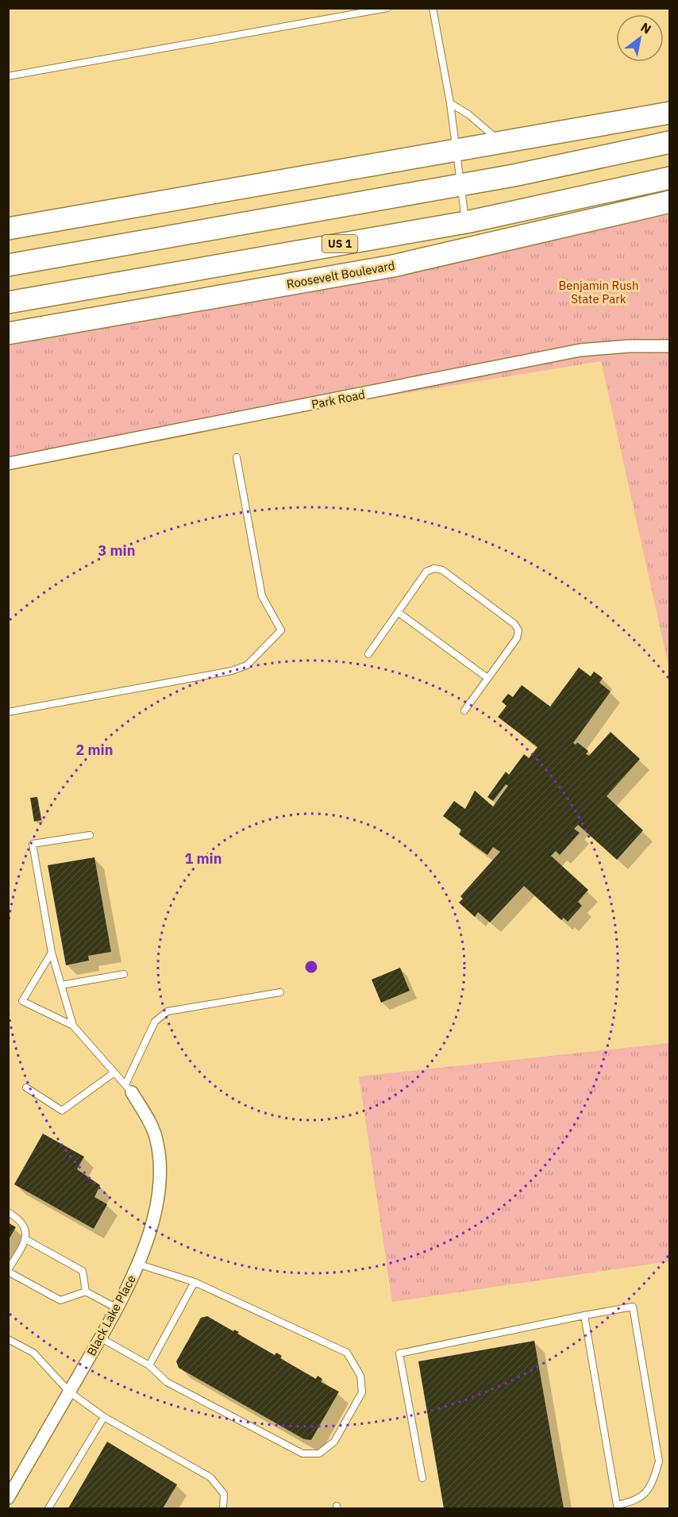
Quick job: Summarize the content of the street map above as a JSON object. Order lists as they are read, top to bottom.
{
  "streets": {
    "highway": ["US 1", "Roosevelt Boulevard"],
    "street": ["Park Road", "Black Lake Place"]
  },
  "parks": ["Benjamin Rush State Park"],
  "north": "top right",
  "rings": ["3 min", "2 min", "1 min"]
}
